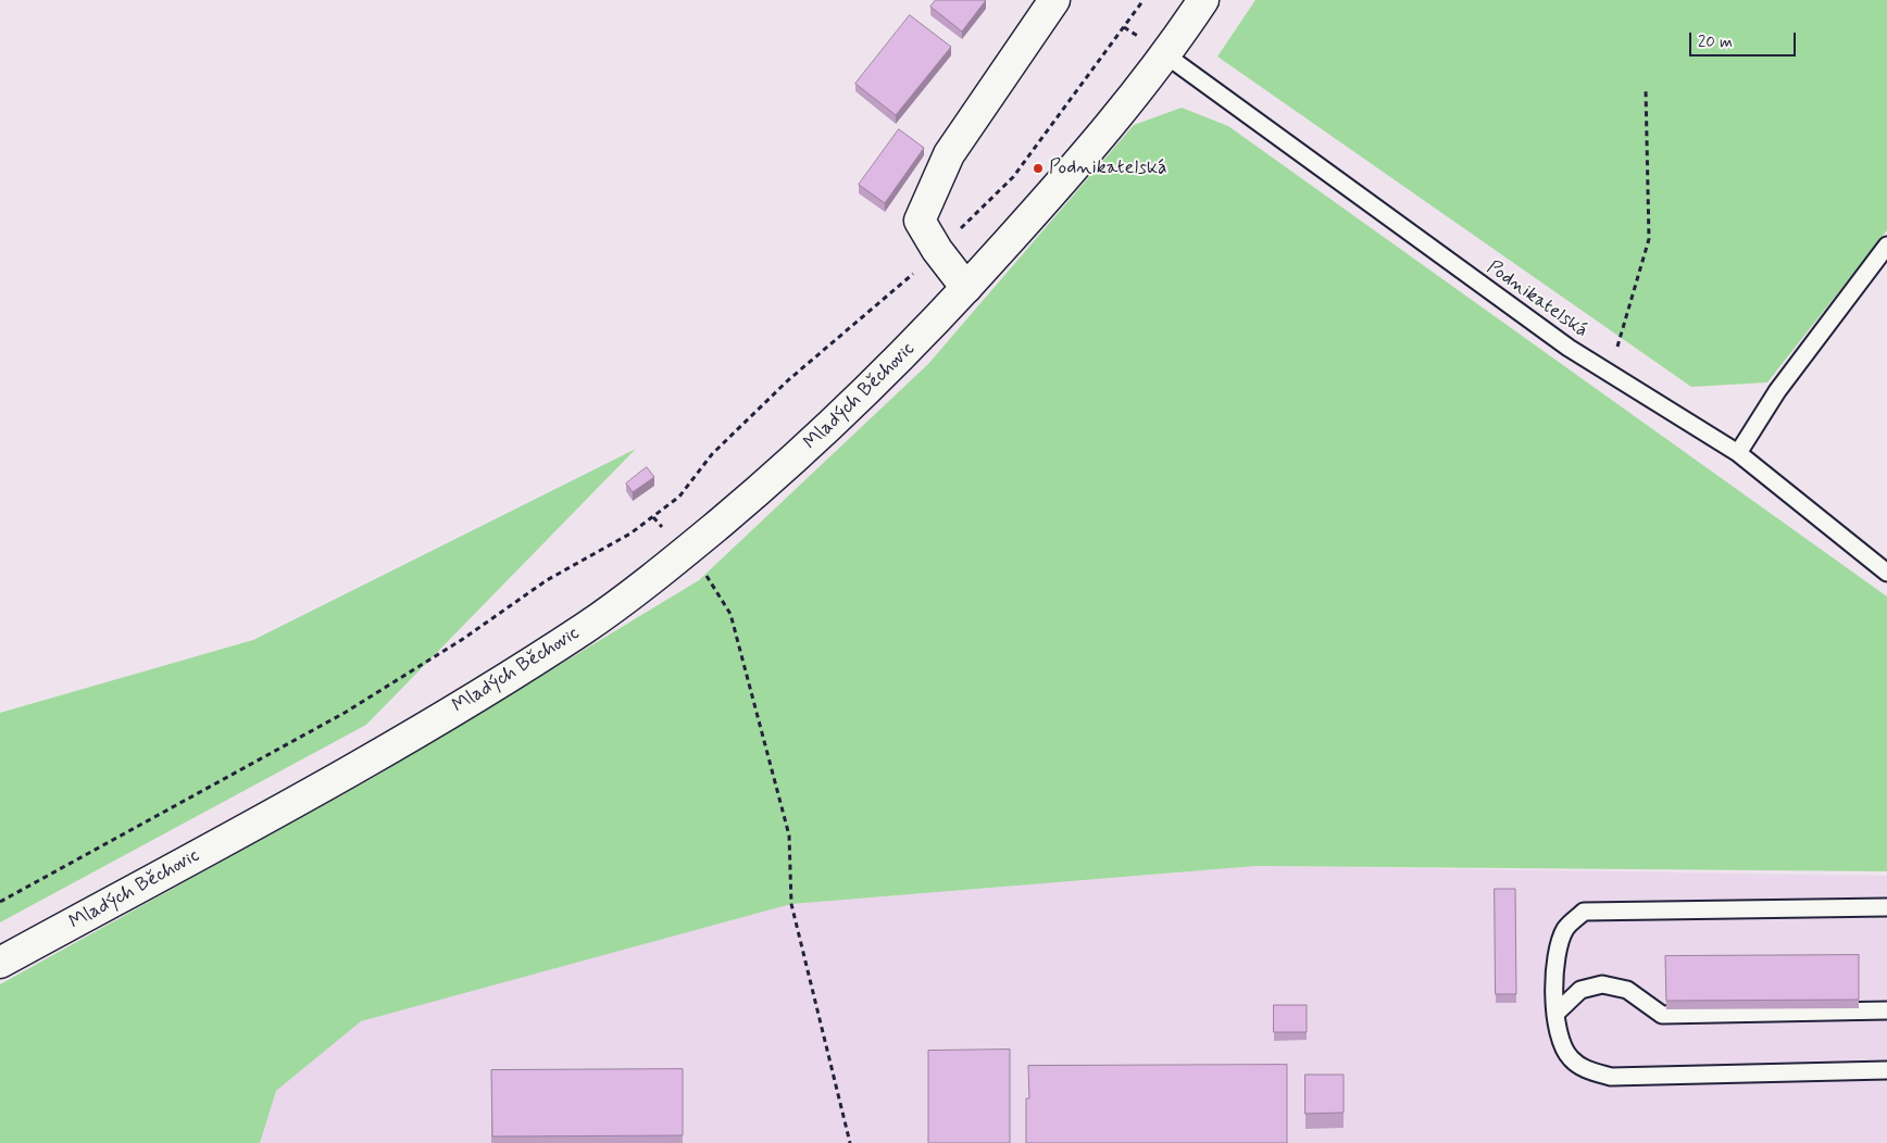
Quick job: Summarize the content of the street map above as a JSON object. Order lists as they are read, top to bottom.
{
  "streets": {
    "street": ["Mladých Běchovic"],
    "lane": ["Podnikatelská"]
  },
  "crossings": [
    ["Podnikatelská", "Mladých Běchovic"]
  ],
  "places": ["Podnikatelská"],
  "scale_bar": "20 m"
}
